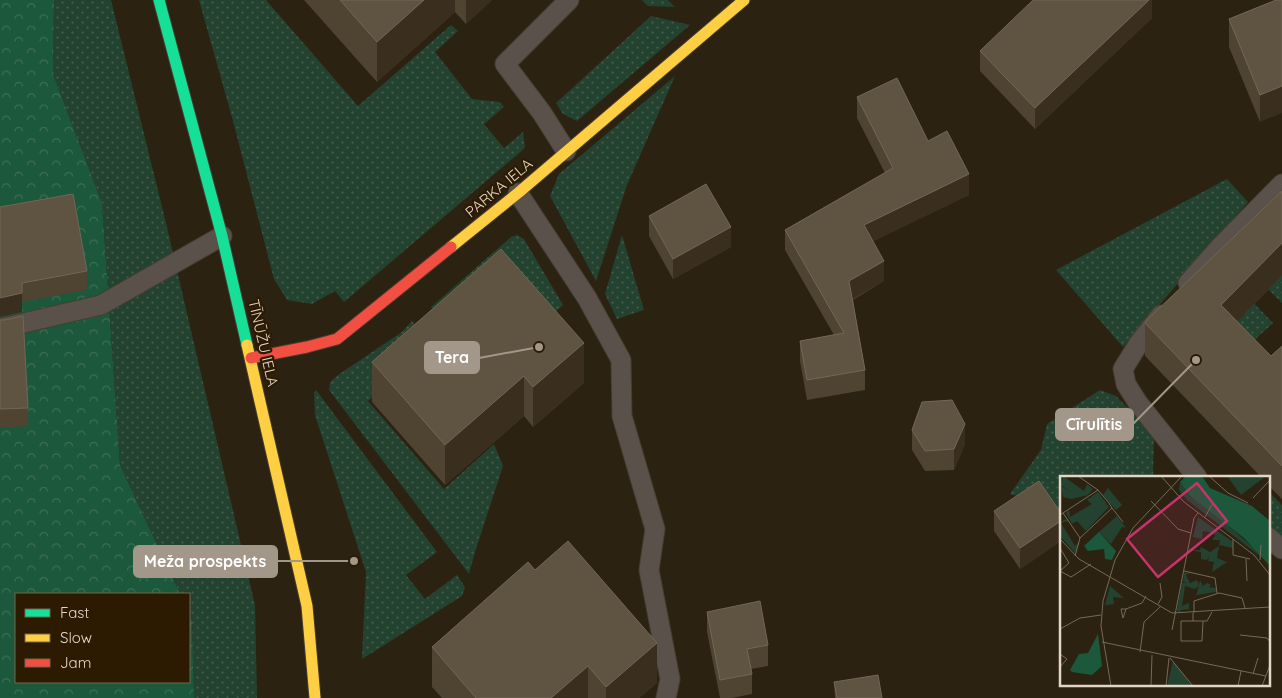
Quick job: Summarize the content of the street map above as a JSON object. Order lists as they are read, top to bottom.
{
  "streets": {
    "main road": ["PARKA IELA", "TĪNŪŽU IELA"]
  },
  "crossings": [
    ["PARKA IELA", "TĪNŪŽU IELA"]
  ],
  "places": ["Tera", "Cīrulītis", "Meža prospekts"],
  "legend": ["Fast", "Slow", "Jam"]
}
